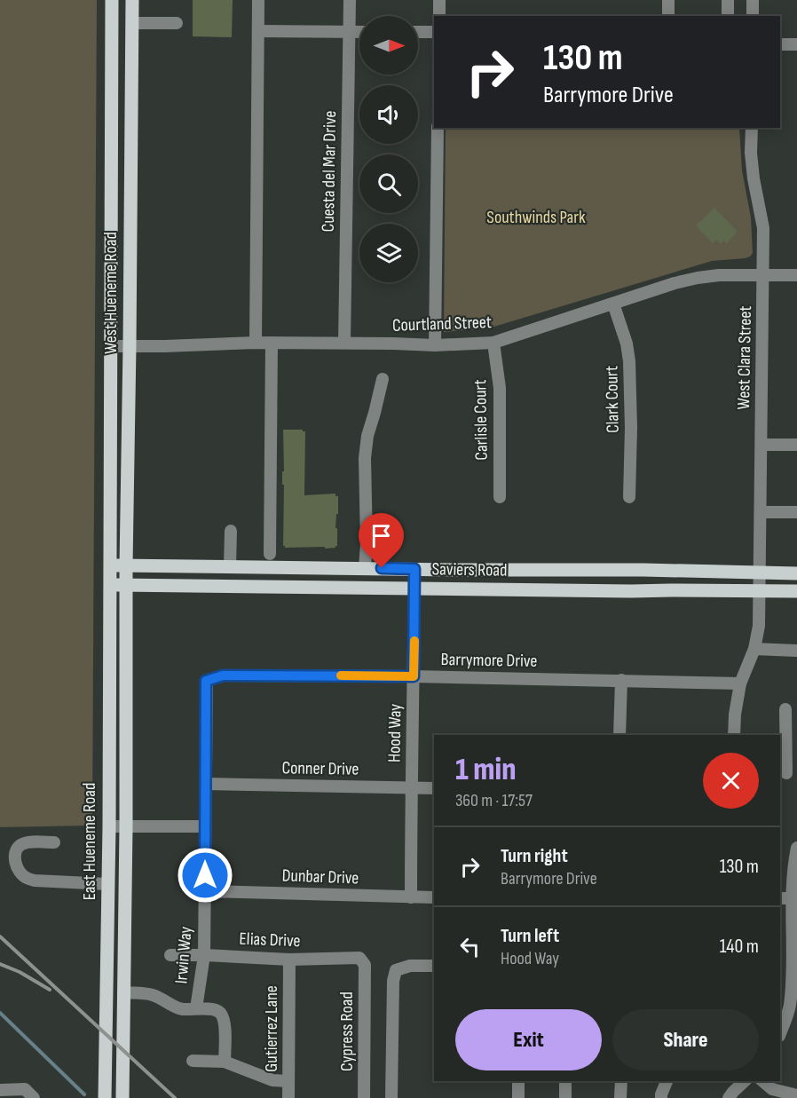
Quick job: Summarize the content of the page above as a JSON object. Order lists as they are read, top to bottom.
{
  "streets": {
    "main road": ["West Hueneme Road", "Saviers Road", "East Hueneme Road"],
    "street": [
      "Cuesta del Mar Drive",
      "Courtland Street",
      "West Clara Street",
      "Clark Court",
      "Carlisle Court",
      "Barrymore Drive",
      "Hood Way",
      "Conner Drive",
      "Dunbar Drive",
      "Elias Drive",
      "Irwin Way",
      "Gutierrez Lane",
      "Cypress Road"
    ]
  },
  "crossings": [
    ["Cuesta del Mar Drive", "Courtland Street"],
    ["West Hueneme Road", "Courtland Street"],
    ["West Hueneme Road", "Saviers Road"],
    ["West Hueneme Road", "East Hueneme Road"],
    ["Courtland Street", "West Clara Street"],
    ["Courtland Street", "Clark Court"],
    ["Courtland Street", "Carlisle Court"],
    ["West Clara Street", "Saviers Road"],
    ["West Clara Street", "Barrymore Drive"],
    ["Saviers Road", "Hood Way"],
    ["Saviers Road", "East Hueneme Road"],
    ["Barrymore Drive", "Hood Way"],
    ["Barrymore Drive", "Irwin Way"],
    ["Hood Way", "Conner Drive"],
    ["Hood Way", "Dunbar Drive"],
    ["Conner Drive", "Irwin Way"],
    ["Dunbar Drive", "Irwin Way"],
    ["Elias Drive", "Irwin Way"],
    ["Elias Drive", "Gutierrez Lane"],
    ["Elias Drive", "Cypress Road"]
  ],
  "parks": ["Southwinds Park"],
  "north": "right",
  "page": {
    "turn": ["130 m", "Barrymore Drive"],
    "heading": ["1 min", "360 m · 17:57"],
    "list": [
      {
        "name": "Turn right",
        "note": "Barrymore Drive",
        "value": "130 m"
      },
      {
        "name": "Turn left",
        "note": "Hood Way",
        "value": "140 m"
      }
    ],
    "buttons": ["Exit", "Share"]
  }
}
